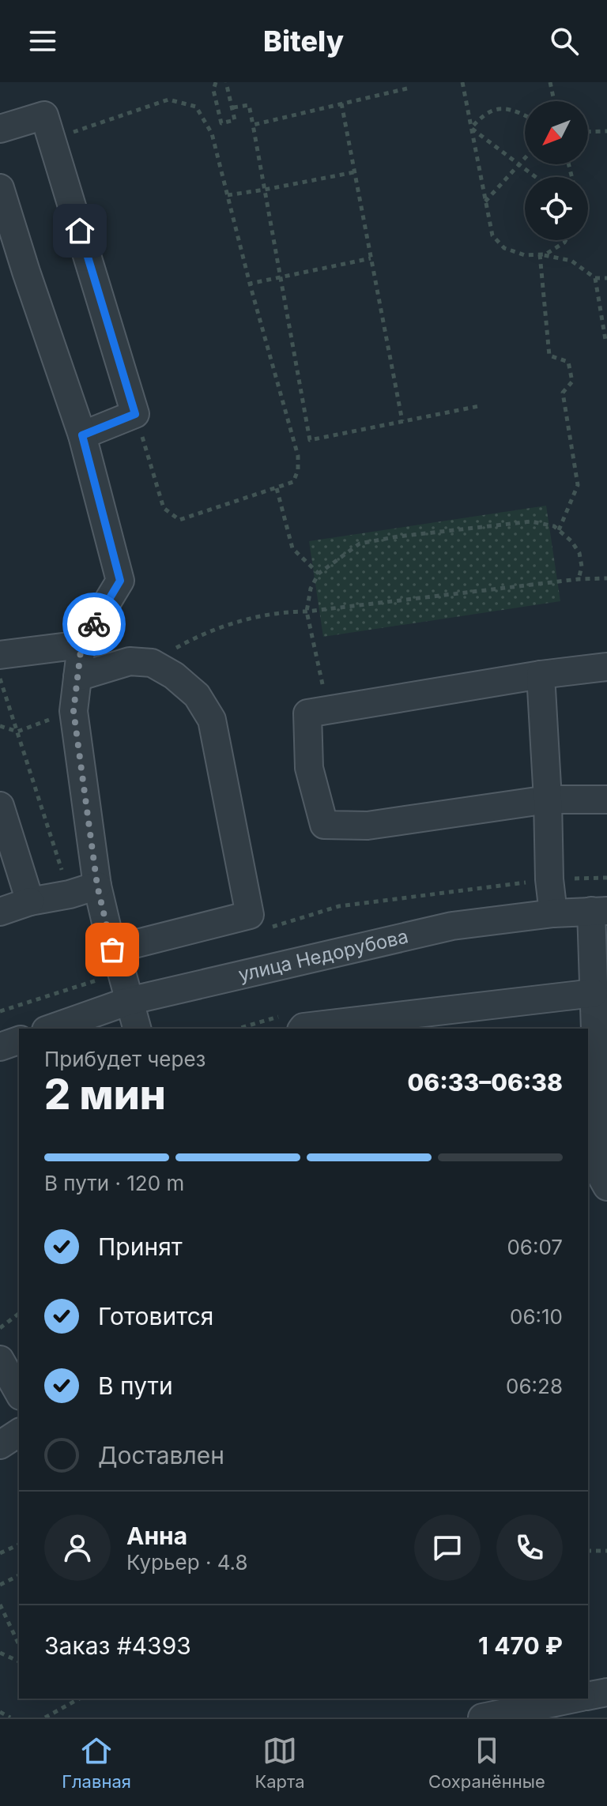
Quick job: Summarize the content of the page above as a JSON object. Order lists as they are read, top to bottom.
{
  "streets": {
    "street": ["улица Недорубова"]
  },
  "north": "bottom left",
  "page": {
    "header": "Bitely",
    "heading": ["2 мин", "Прибудет через", "06:33–06:38"],
    "panel": [
      "Анна",
      "Курьер · 4.8",
      "Заказ #4393",
      "1 470 ₽"
    ],
    "bar": "В пути · 120 m",
    "list": [
      ["Принят", "06:07"],
      ["Готовится", "06:10"],
      ["В пути", "06:28"],
      "Доставлен"
    ],
    "tabs": ["Главная", "Карта", "Сохранённые"]
  }
}
